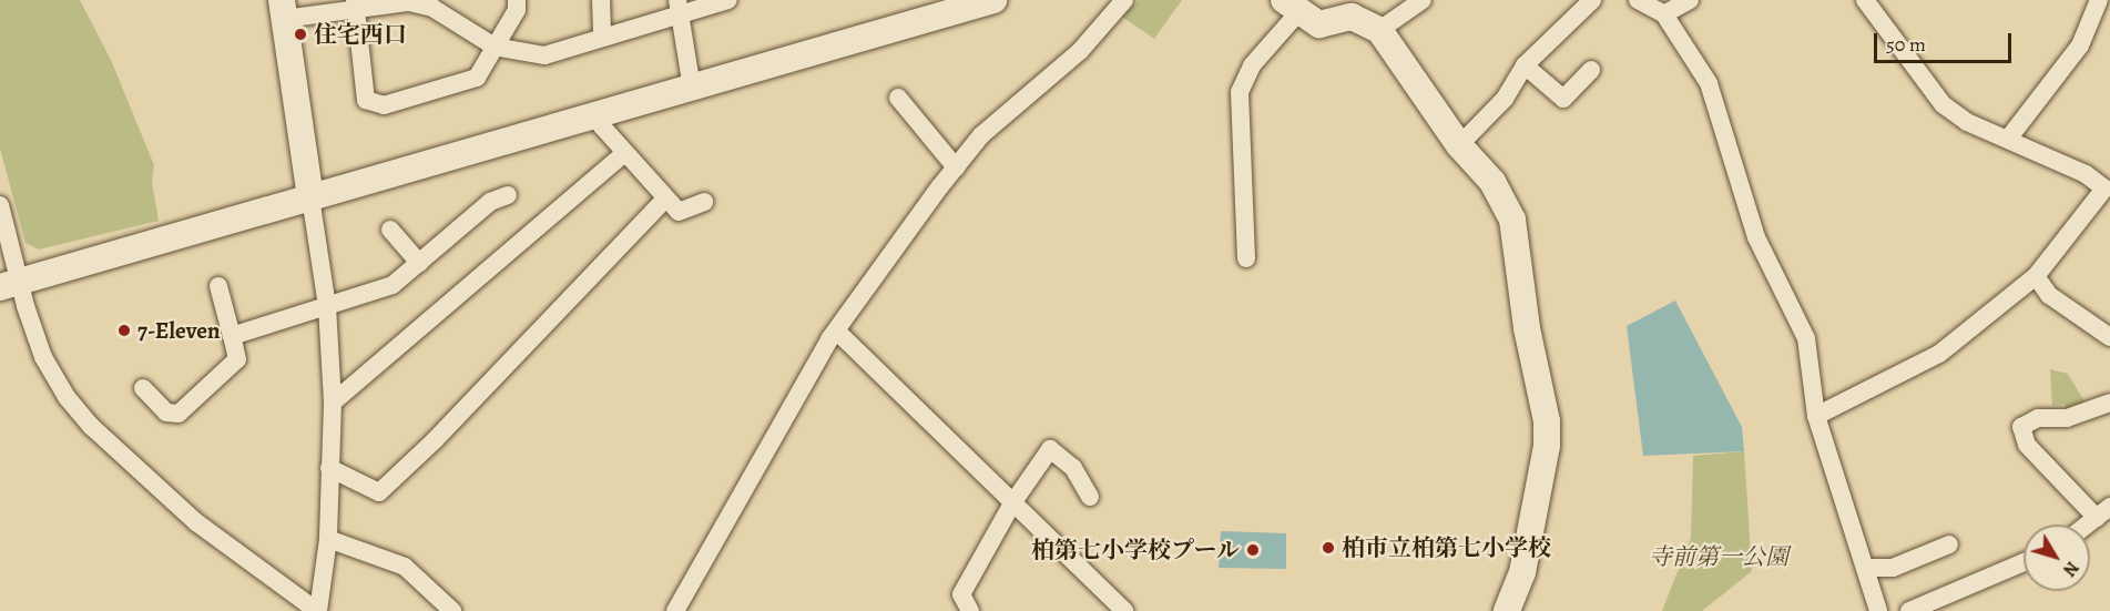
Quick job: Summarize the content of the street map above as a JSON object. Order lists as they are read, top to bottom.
{
  "parks": ["寺前第一公園"],
  "places": [
    "住宅西口",
    "7-Eleven",
    "柏市立柏第七小学校",
    "柏第七小学校プール"
  ],
  "scale_bar": "50 m",
  "north": "bottom right"
}
